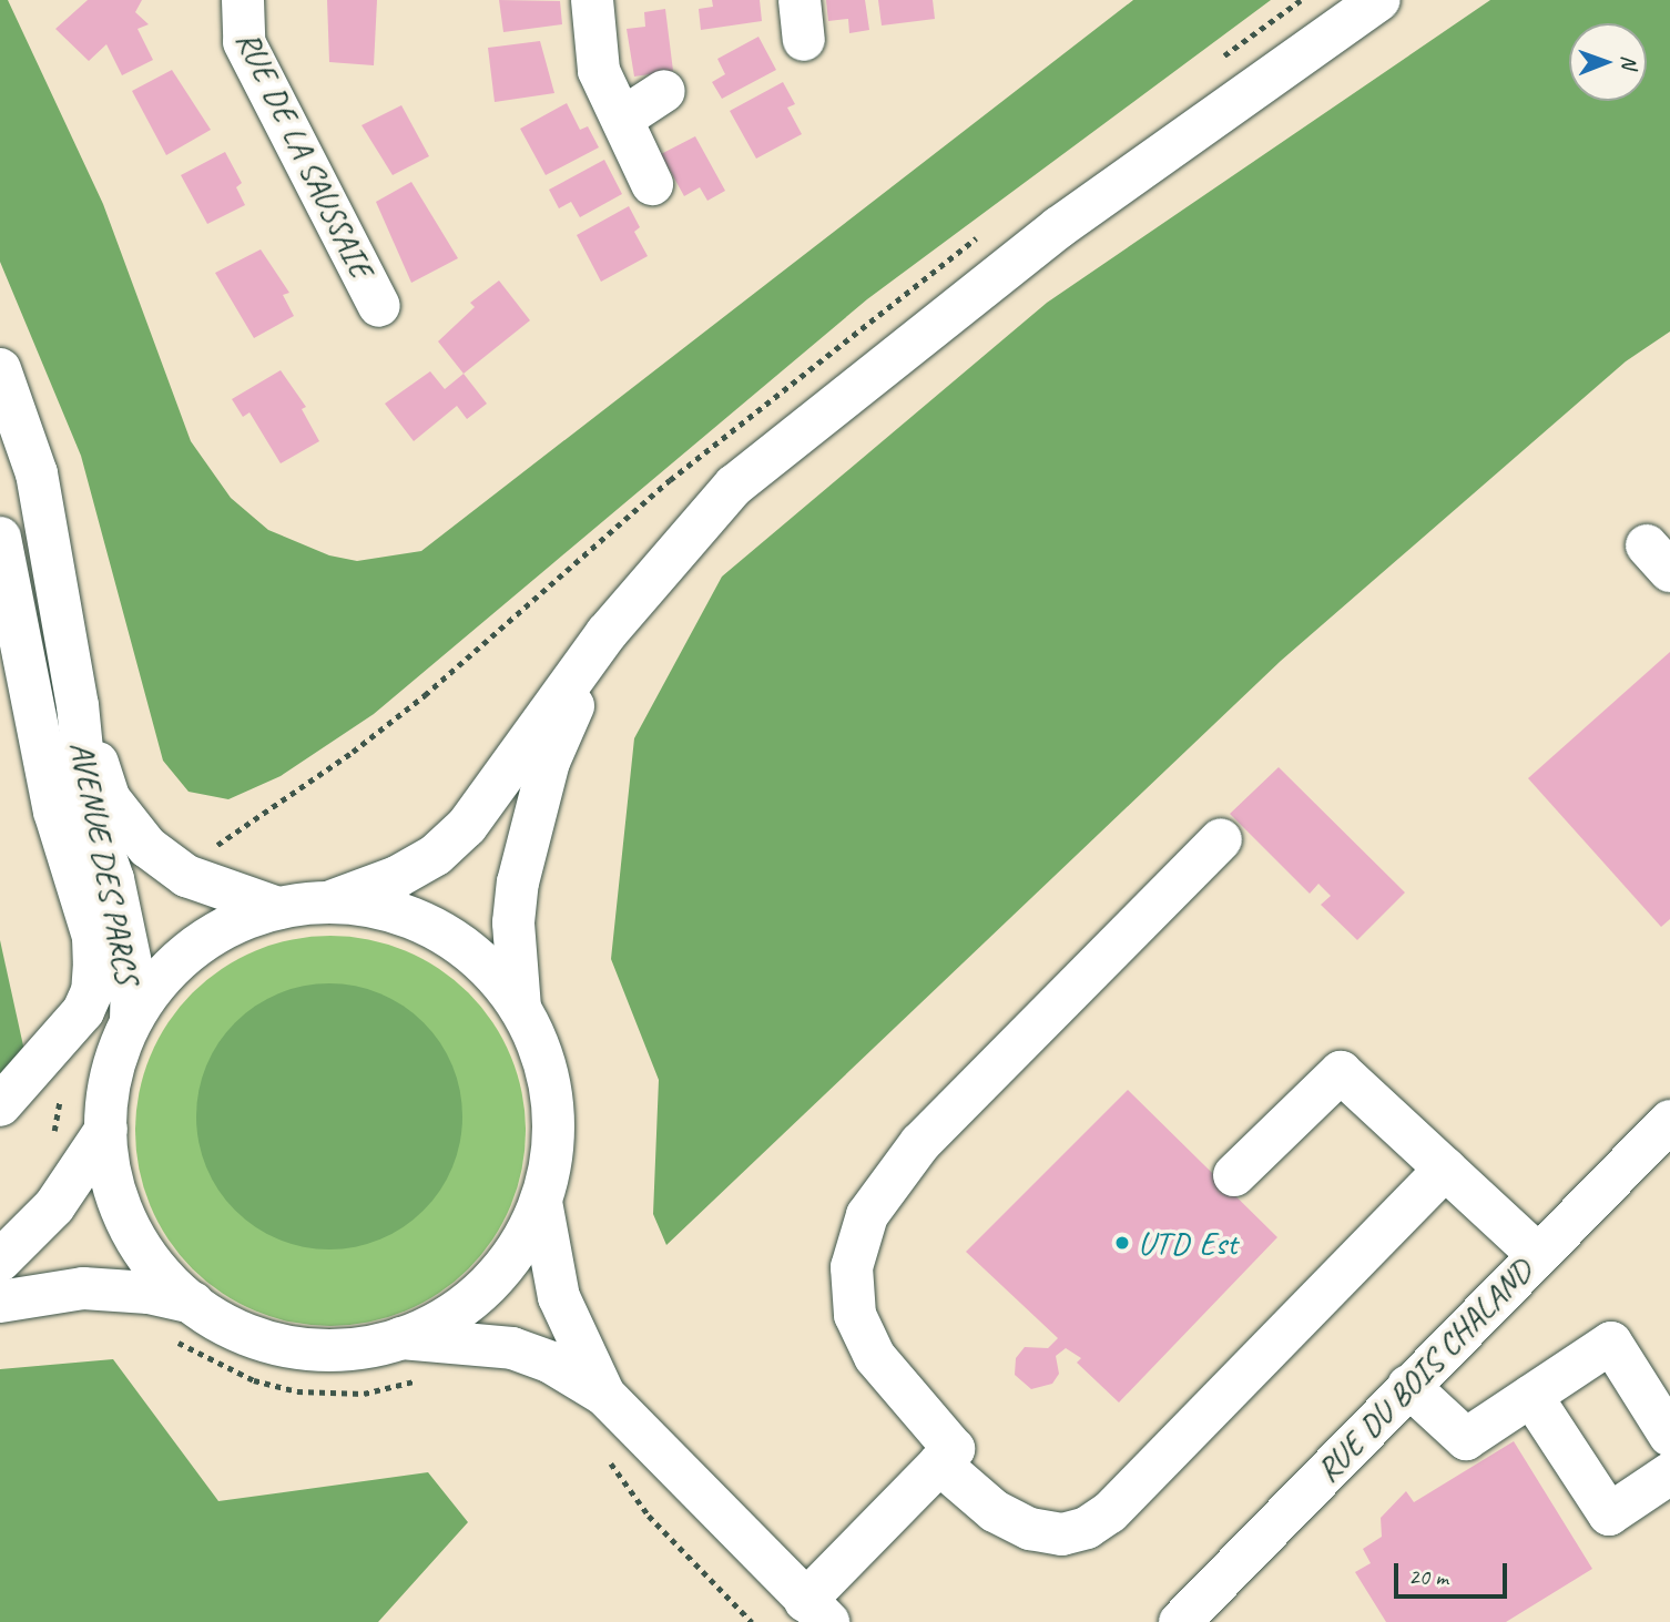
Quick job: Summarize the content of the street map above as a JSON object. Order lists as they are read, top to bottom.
{
  "streets": {
    "street": ["RUE DE LA SAUSSAIE", "AVENUE DES PARCS", "RUE DU BOIS CHALAND"]
  },
  "places": ["UTD Est"],
  "scale_bar": "20 m",
  "north": "right"
}
